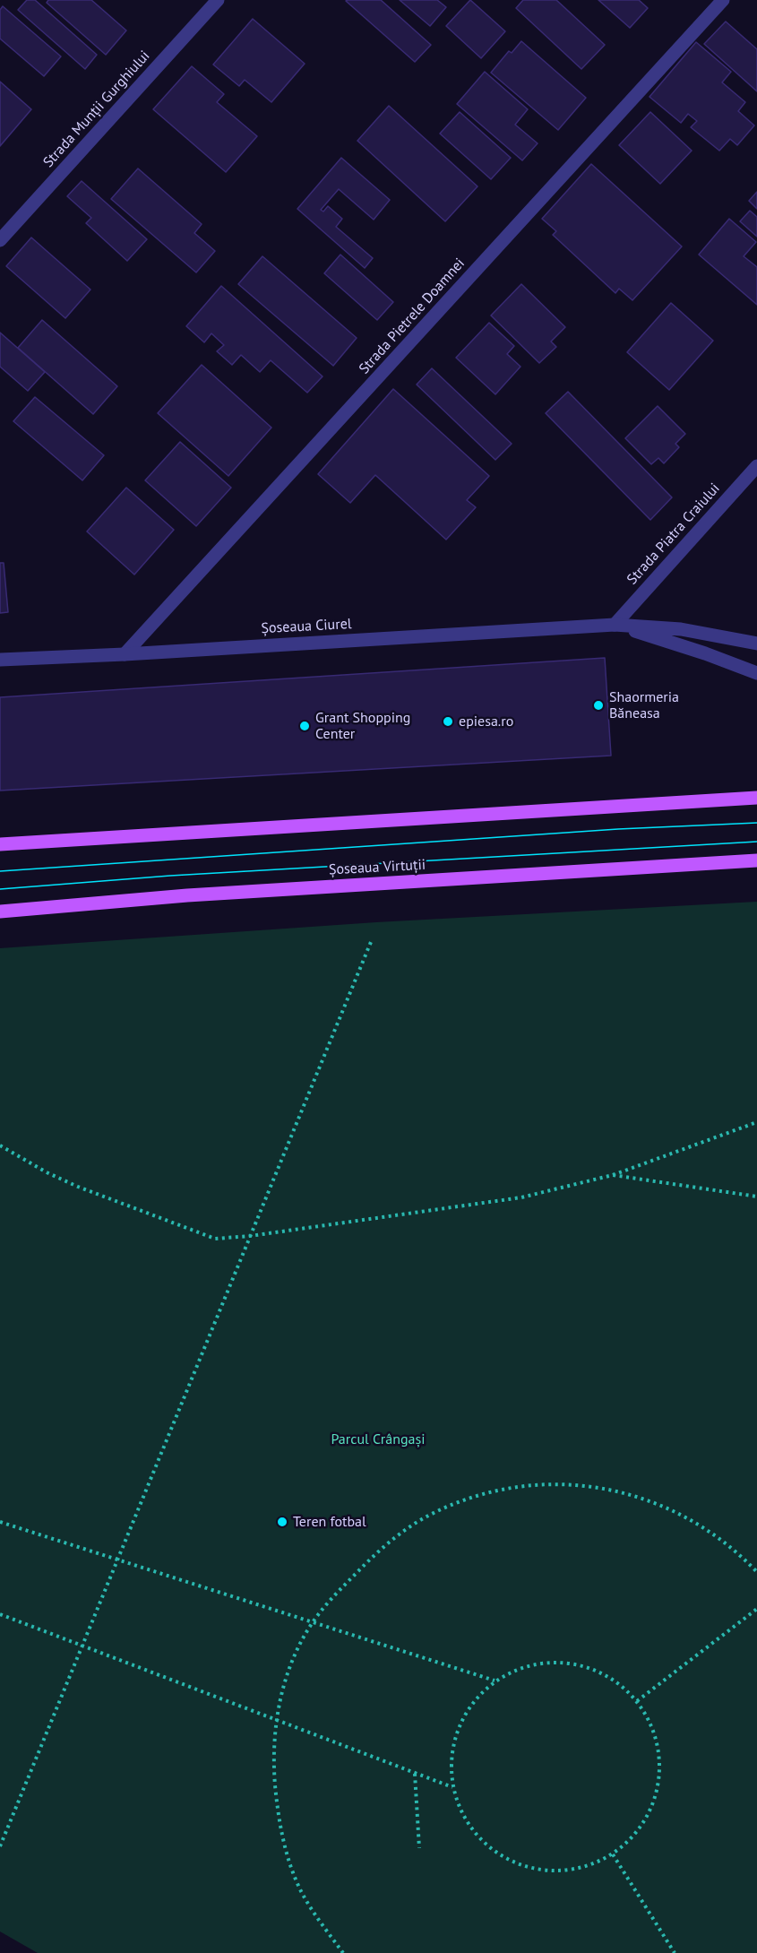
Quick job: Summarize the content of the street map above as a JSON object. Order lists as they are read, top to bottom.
{
  "streets": {
    "main road": ["Șoseaua Virtuții"],
    "street": [
      "Strada Munții Gurghiului",
      "Strada Pietrele Doamnei",
      "Strada Piatra Craiului",
      "Șoseaua Ciurel"
    ]
  },
  "crossings": [
    ["Strada Pietrele Doamnei", "Șoseaua Ciurel"],
    ["Strada Piatra Craiului", "Șoseaua Ciurel"]
  ],
  "parks": ["Parcul Crângași"],
  "places": [
    "Shaormeria Băneasa",
    "epiesa.ro",
    "Grant Shopping Center",
    "Teren fotbal"
  ]
}
